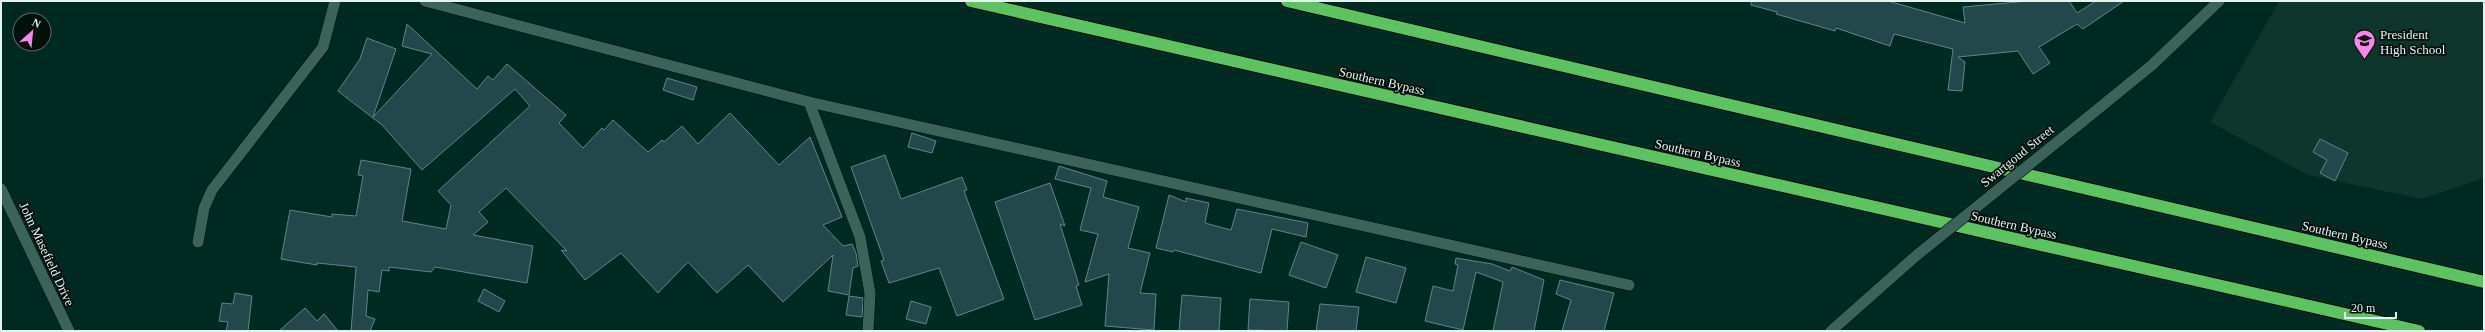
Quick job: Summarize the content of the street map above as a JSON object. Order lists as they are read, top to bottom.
{
  "streets": {
    "highway": ["Southern Bypass"],
    "street": ["Swartgoud Street", "John Masefield Drive"]
  },
  "places": {
    "school or university": ["President High School"]
  },
  "scale_bar": "20 m",
  "north": "top right"
}
